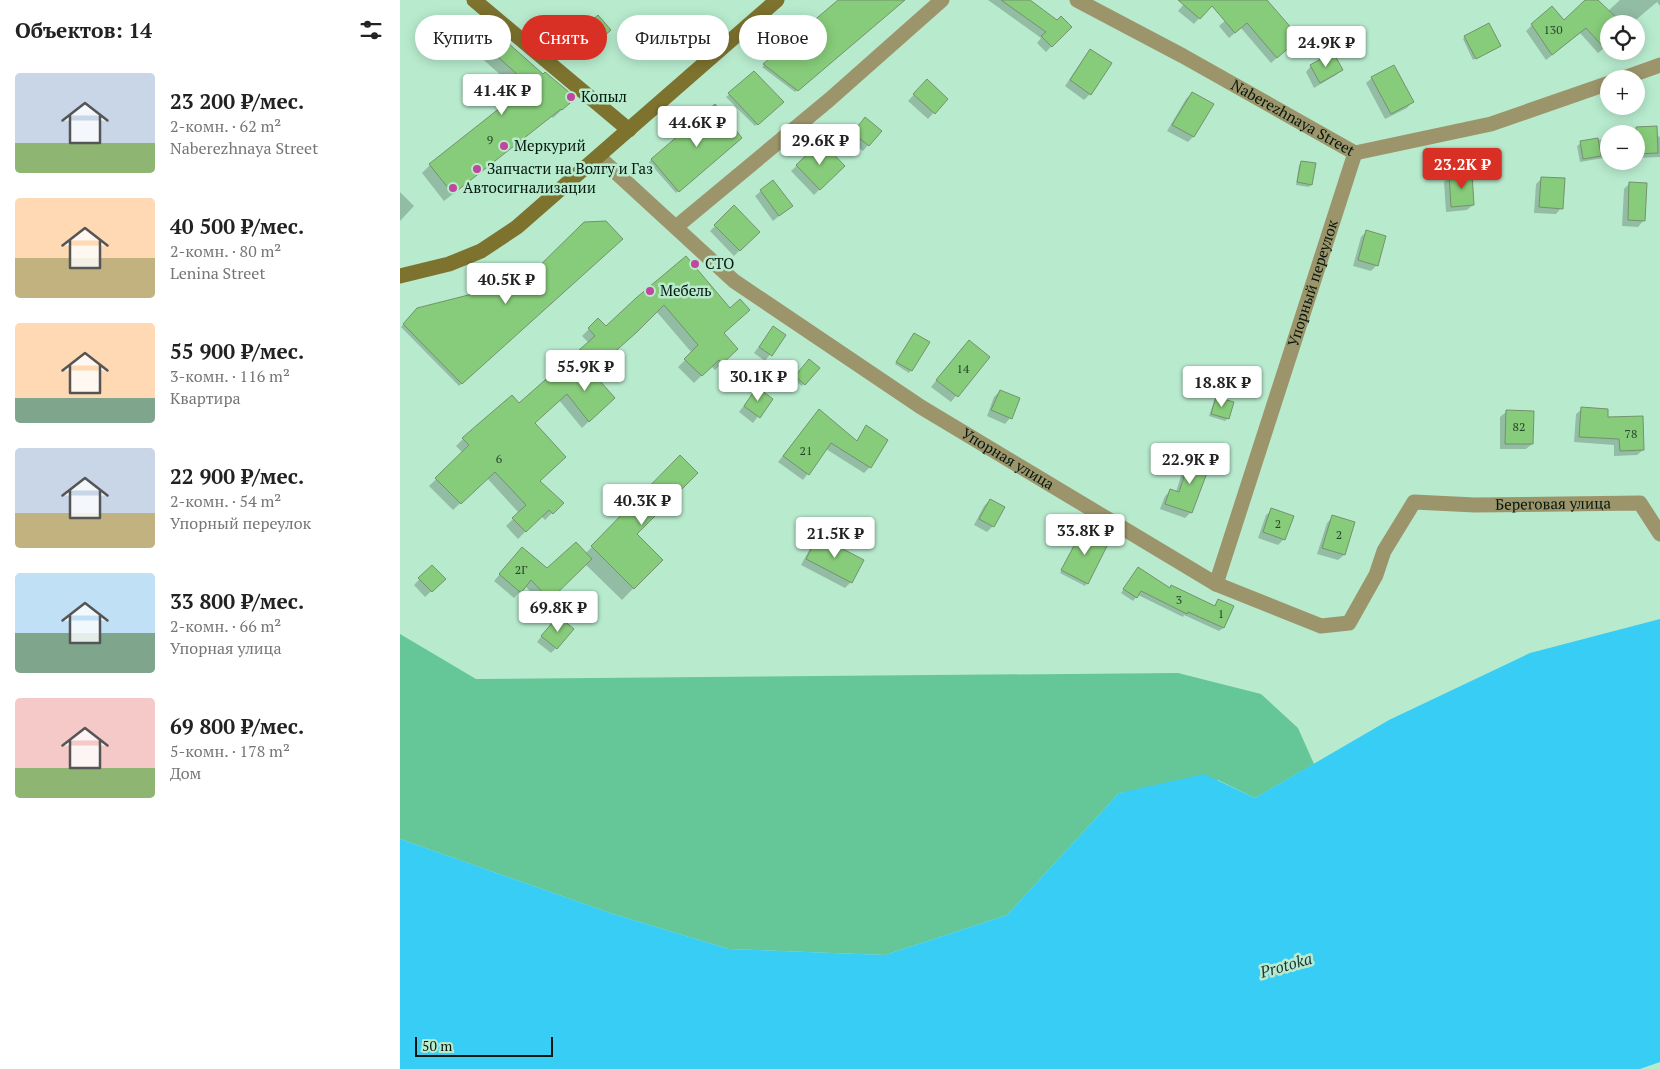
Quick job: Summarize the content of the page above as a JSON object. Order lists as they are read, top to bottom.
{
  "streets": {
    "street": [
      "Naberezhnaya Street",
      "Упорный переулок",
      "Упорная улица",
      "Береговая улица"
    ]
  },
  "crossings": [
    ["Naberezhnaya Street", "Упорный переулок"],
    ["Упорный переулок", "Упорная улица"],
    ["Упорная улица", "Береговая улица"]
  ],
  "water": ["Protoka"],
  "places": [
    "Копыл",
    "Меркурий",
    "Запчасти на Волгу и Газ",
    "Автосигнализации",
    "СТО",
    "Мебель"
  ],
  "house_numbers": [
    "130",
    "9",
    "14",
    "82",
    "78",
    "21",
    "6",
    "2",
    "2",
    "2Г",
    "3",
    "1"
  ],
  "scale_bar": "50 m",
  "page": {
    "heading": "Объектов: 14",
    "map_buttons": ["+", "−"],
    "chip": [
      "Купить",
      "Снять",
      "Фильтры",
      "Новое"
    ],
    "price": [
      "24.9K ₽",
      "41.4K ₽",
      "44.6K ₽",
      "29.6K ₽",
      "23.2K ₽",
      "40.5K ₽",
      "55.9K ₽",
      "30.1K ₽",
      "18.8K ₽",
      "22.9K ₽",
      "40.3K ₽",
      "33.8K ₽",
      "21.5K ₽",
      "69.8K ₽"
    ],
    "list": [
      {
        "name": "23 200 ₽/мес.",
        "note": "2-комн. · 62 m² · Naberezhnaya Street"
      },
      {
        "name": "40 500 ₽/мес.",
        "note": "2-комн. · 80 m² · Lenina Street"
      },
      {
        "name": "55 900 ₽/мес.",
        "note": "3-комн. · 116 m² · Квартира"
      },
      {
        "name": "22 900 ₽/мес.",
        "note": "2-комн. · 54 m² · Упорный переулок"
      },
      {
        "name": "33 800 ₽/мес.",
        "note": "2-комн. · 66 m² · Упорная улица"
      },
      {
        "name": "69 800 ₽/мес.",
        "note": "5-комн. · 178 m² · Дом"
      }
    ],
    "scale": "50 m"
  }
}
